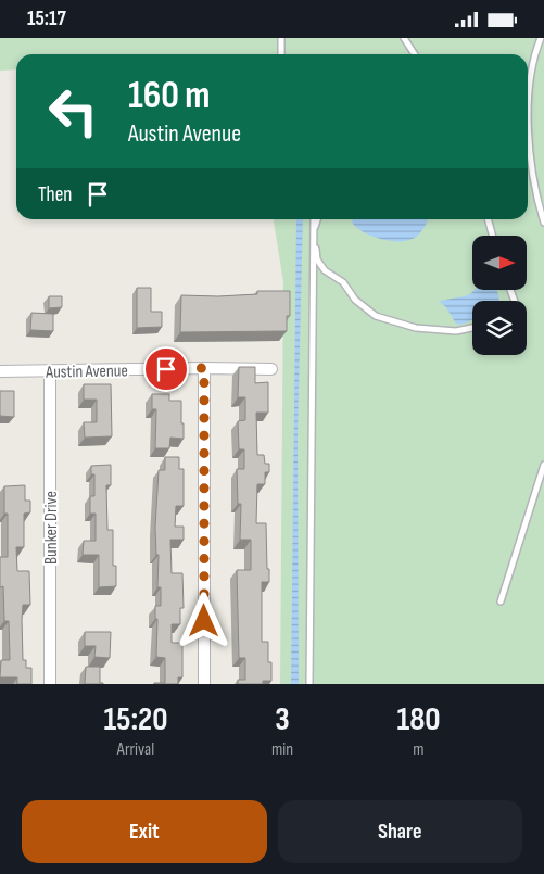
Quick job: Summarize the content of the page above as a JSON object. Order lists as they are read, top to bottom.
{
  "streets": {
    "street": ["Austin Avenue", "Bunker Drive"]
  },
  "crossings": [
    ["Austin Avenue", "Bunker Drive"]
  ],
  "north": "right",
  "page": {
    "status": "15:17",
    "turn": ["160 m", "Austin Avenue"],
    "then": "Then",
    "eta": [
      "15:20",
      "Arrival",
      "3",
      "min",
      "180",
      "m"
    ],
    "buttons": ["Exit", "Share"]
  }
}
